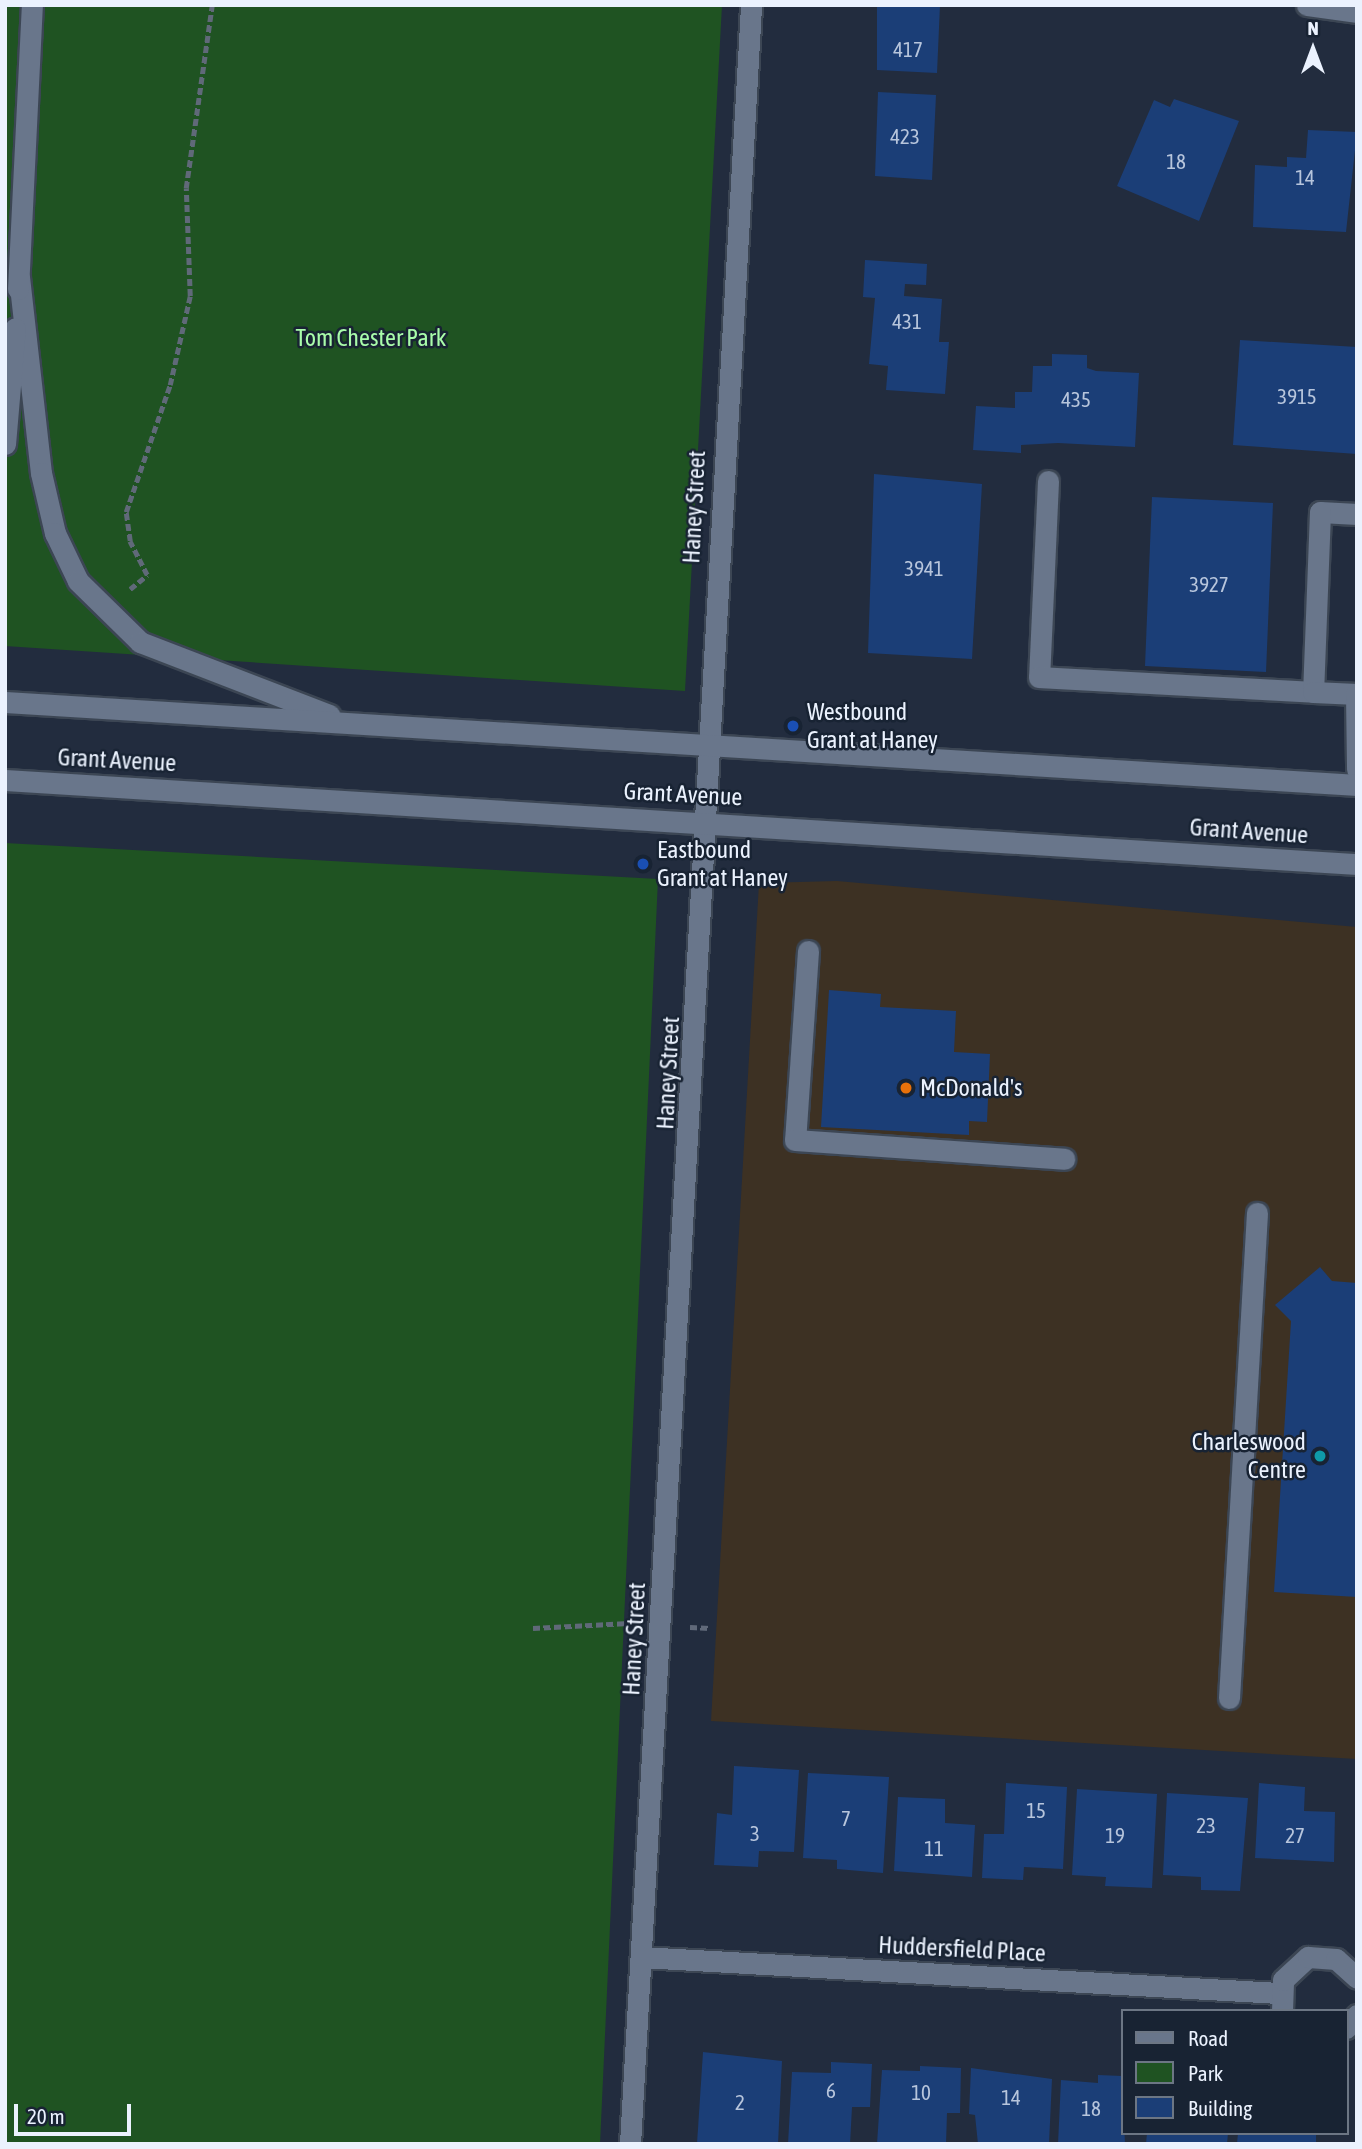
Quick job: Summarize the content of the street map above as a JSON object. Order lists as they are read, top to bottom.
{
  "streets": {
    "main road": ["Haney Street", "Grant Avenue", "Huddersfield Place"]
  },
  "crossings": [
    ["Haney Street", "Grant Avenue"],
    ["Haney Street", "Huddersfield Place"]
  ],
  "parks": ["Tom Chester Park"],
  "places": [
    "Westbound Grant at Haney",
    "Eastbound Grant at Haney",
    "McDonald's",
    "Charleswood Centre"
  ],
  "house_numbers": [
    "417",
    "423",
    "18",
    "14",
    "431",
    "3915",
    "435",
    "3941",
    "3927",
    "15",
    "7",
    "23",
    "3",
    "19",
    "27",
    "11",
    "6",
    "10",
    "14",
    "2",
    "18"
  ],
  "legend": ["Road", "Park", "Building"],
  "scale_bar": "20 m",
  "north": "top"
}
